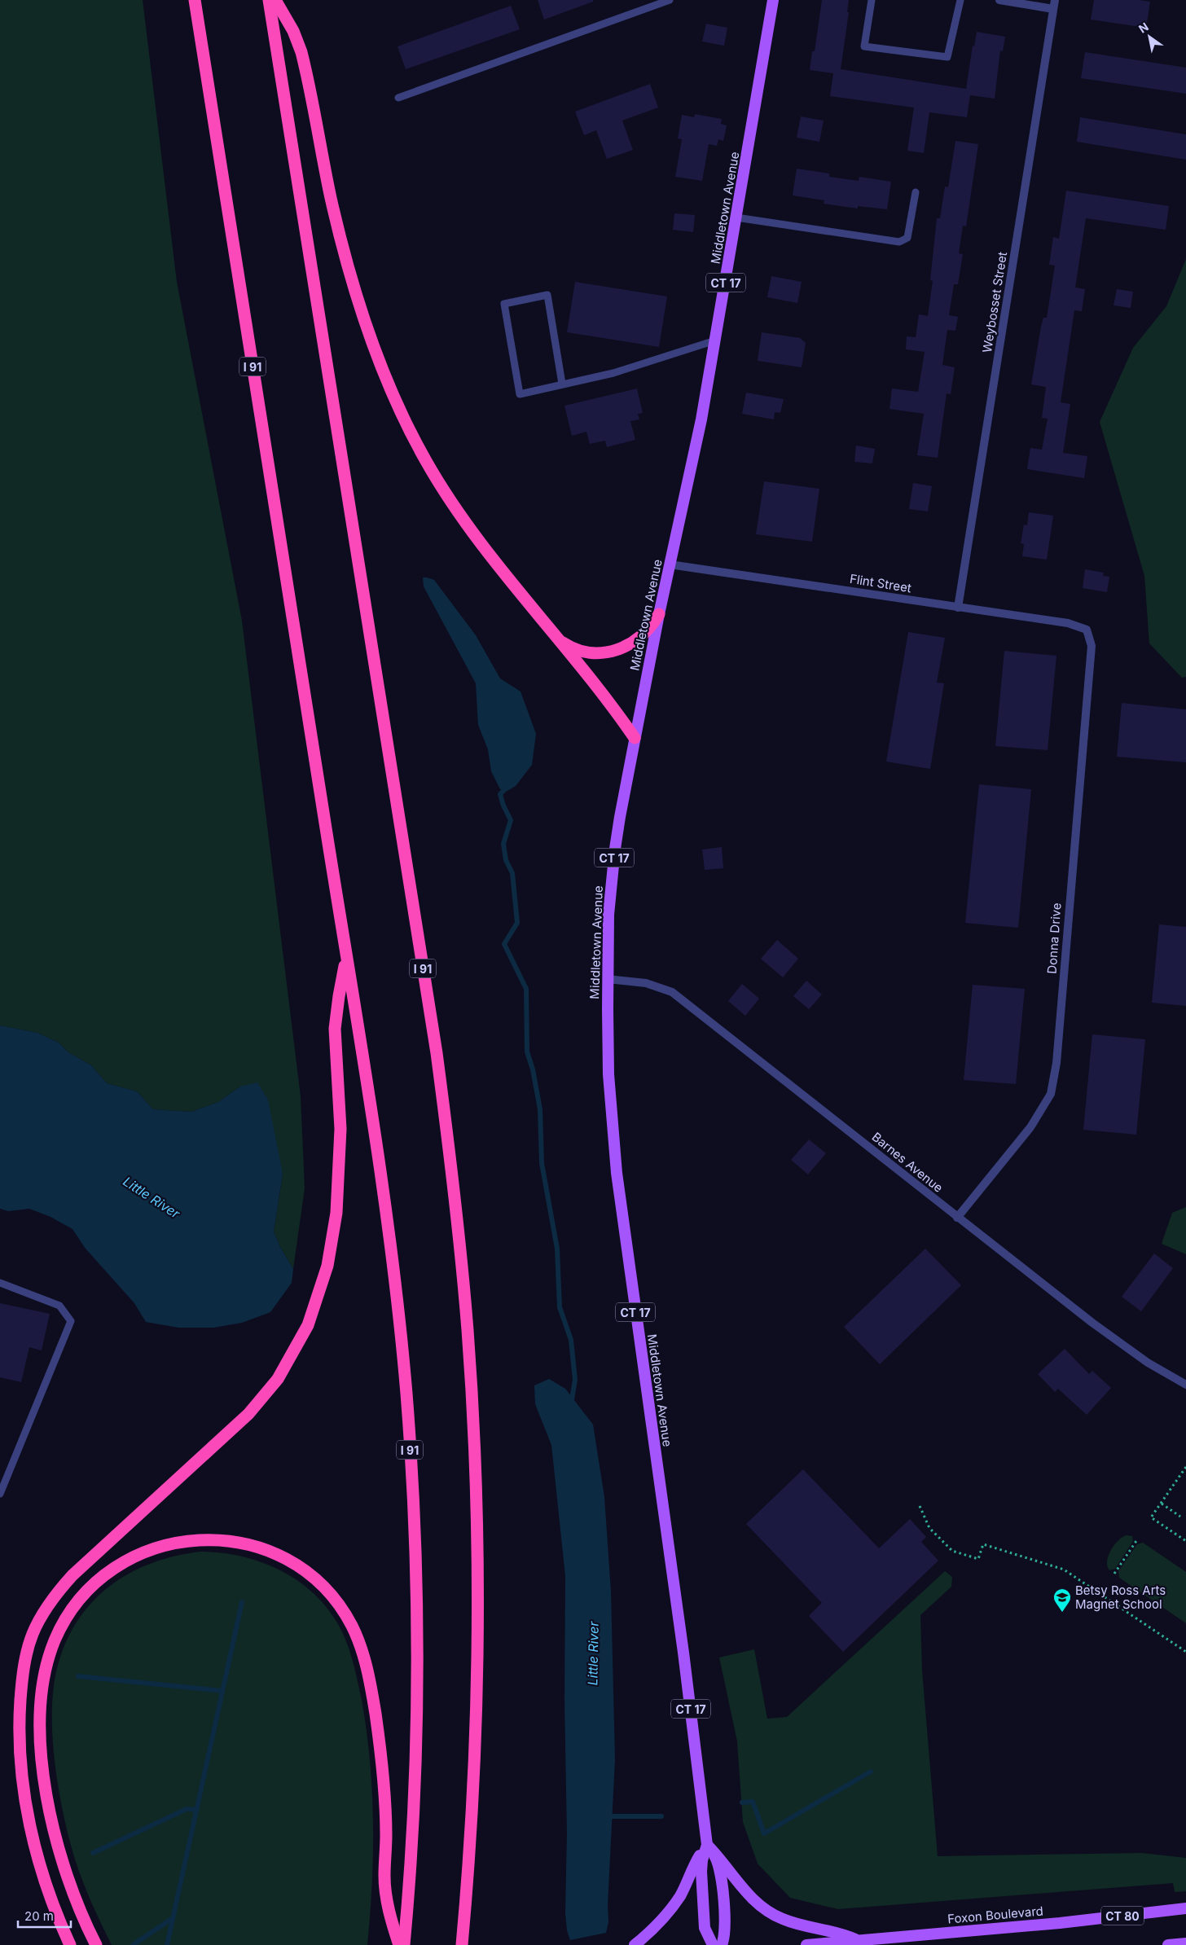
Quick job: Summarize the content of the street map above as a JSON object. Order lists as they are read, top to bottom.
{
  "streets": {
    "highway": ["I 91"],
    "main road": [
      "Middletown Avenue",
      "CT 17",
      "Foxon Boulevard",
      "CT 80"
    ],
    "street": [
      "Weybosset Street",
      "Flint Street",
      "Donna Drive",
      "Barnes Avenue"
    ]
  },
  "crossings": [
    ["Middletown Avenue", "Flint Street"],
    ["Middletown Avenue", "Barnes Avenue"],
    ["Weybosset Street", "Flint Street"],
    ["Flint Street", "Donna Drive"],
    ["Donna Drive", "Barnes Avenue"]
  ],
  "water": ["Little River"],
  "places": {
    "school or university": ["Betsy Ross Arts Magnet School"]
  },
  "scale_bar": "20 m",
  "north": "top left"
}
